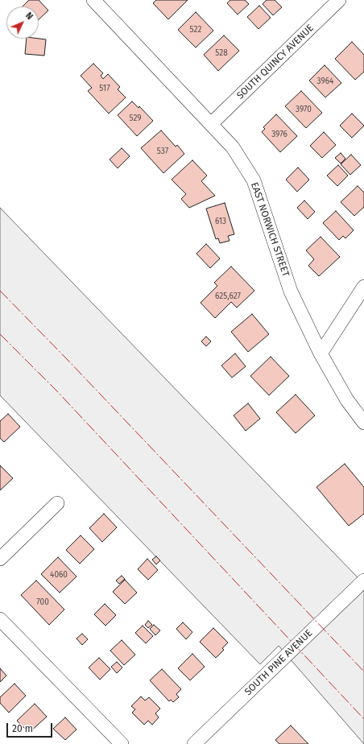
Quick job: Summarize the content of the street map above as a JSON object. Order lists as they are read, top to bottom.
{
  "streets": {
    "street": ["SOUTH QUINCY AVENUE", "EAST NORWICH STREET", "SOUTH PINE AVENUE"]
  },
  "crossings": [
    ["SOUTH QUINCY AVENUE", "EAST NORWICH STREET"]
  ],
  "house_numbers": [
    "522",
    "528",
    "3964",
    "517",
    "3970",
    "529",
    "3976",
    "537",
    "613",
    "625,627",
    "4060",
    "700"
  ],
  "scale_bar": "20 m",
  "north": "top right"
}
